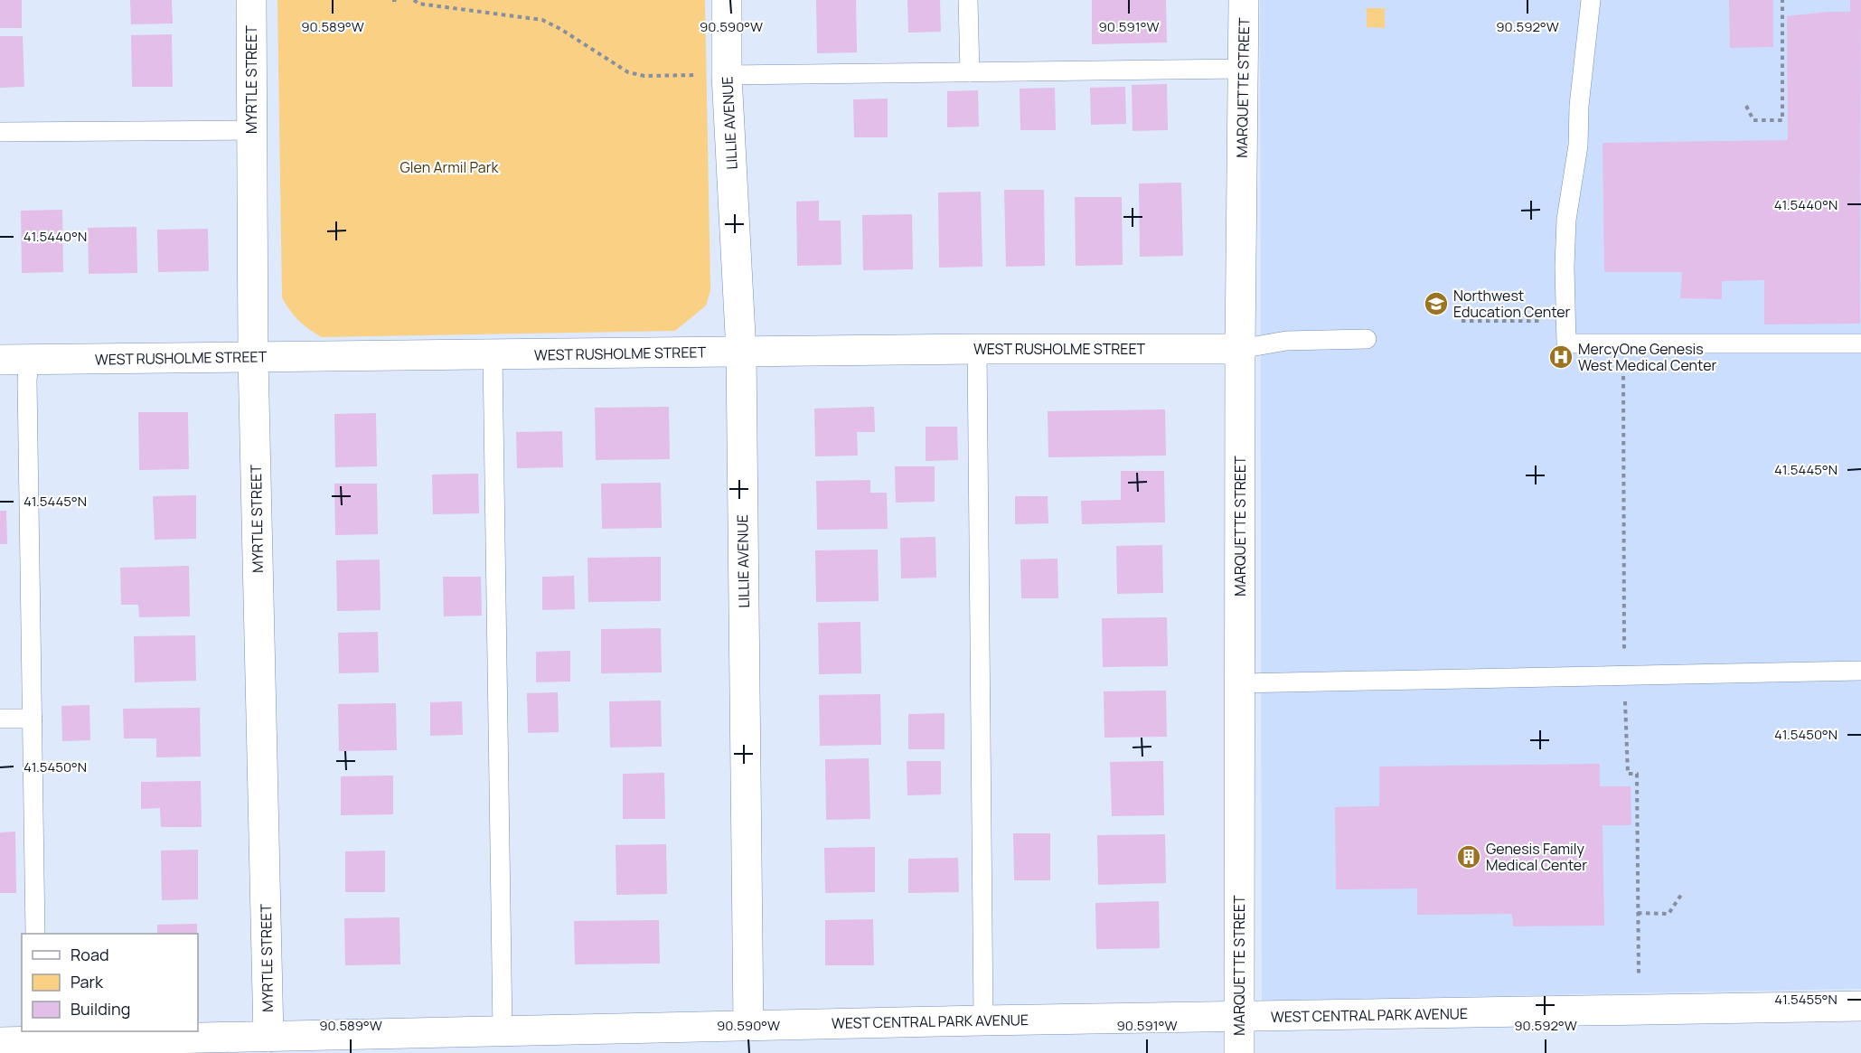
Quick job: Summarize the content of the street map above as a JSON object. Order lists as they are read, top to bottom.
{
  "streets": {
    "street": [
      "MYRTLE STREET",
      "MARQUETTE STREET",
      "LILLIE AVENUE",
      "WEST RUSHOLME STREET",
      "WEST CENTRAL PARK AVENUE"
    ]
  },
  "crossings": [
    ["MYRTLE STREET", "WEST RUSHOLME STREET"],
    ["MYRTLE STREET", "WEST CENTRAL PARK AVENUE"],
    ["MARQUETTE STREET", "WEST RUSHOLME STREET"],
    ["MARQUETTE STREET", "WEST CENTRAL PARK AVENUE"],
    ["LILLIE AVENUE", "WEST RUSHOLME STREET"],
    ["LILLIE AVENUE", "WEST CENTRAL PARK AVENUE"]
  ],
  "parks": ["Glen Armil Park"],
  "places": {
    "school or university": ["Northwest Education Center"],
    "hospital": ["MercyOne Genesis West Medical Center"],
    "building": ["Genesis Family Medical Center"]
  },
  "legend": ["Road", "Park", "Building"],
  "coordinates": [
    "90.589°W",
    "90.590°W",
    "90.591°W",
    "90.592°W",
    "41.5440°N",
    "41.5445°N",
    "41.5450°N",
    "41.5455°N"
  ]
}
